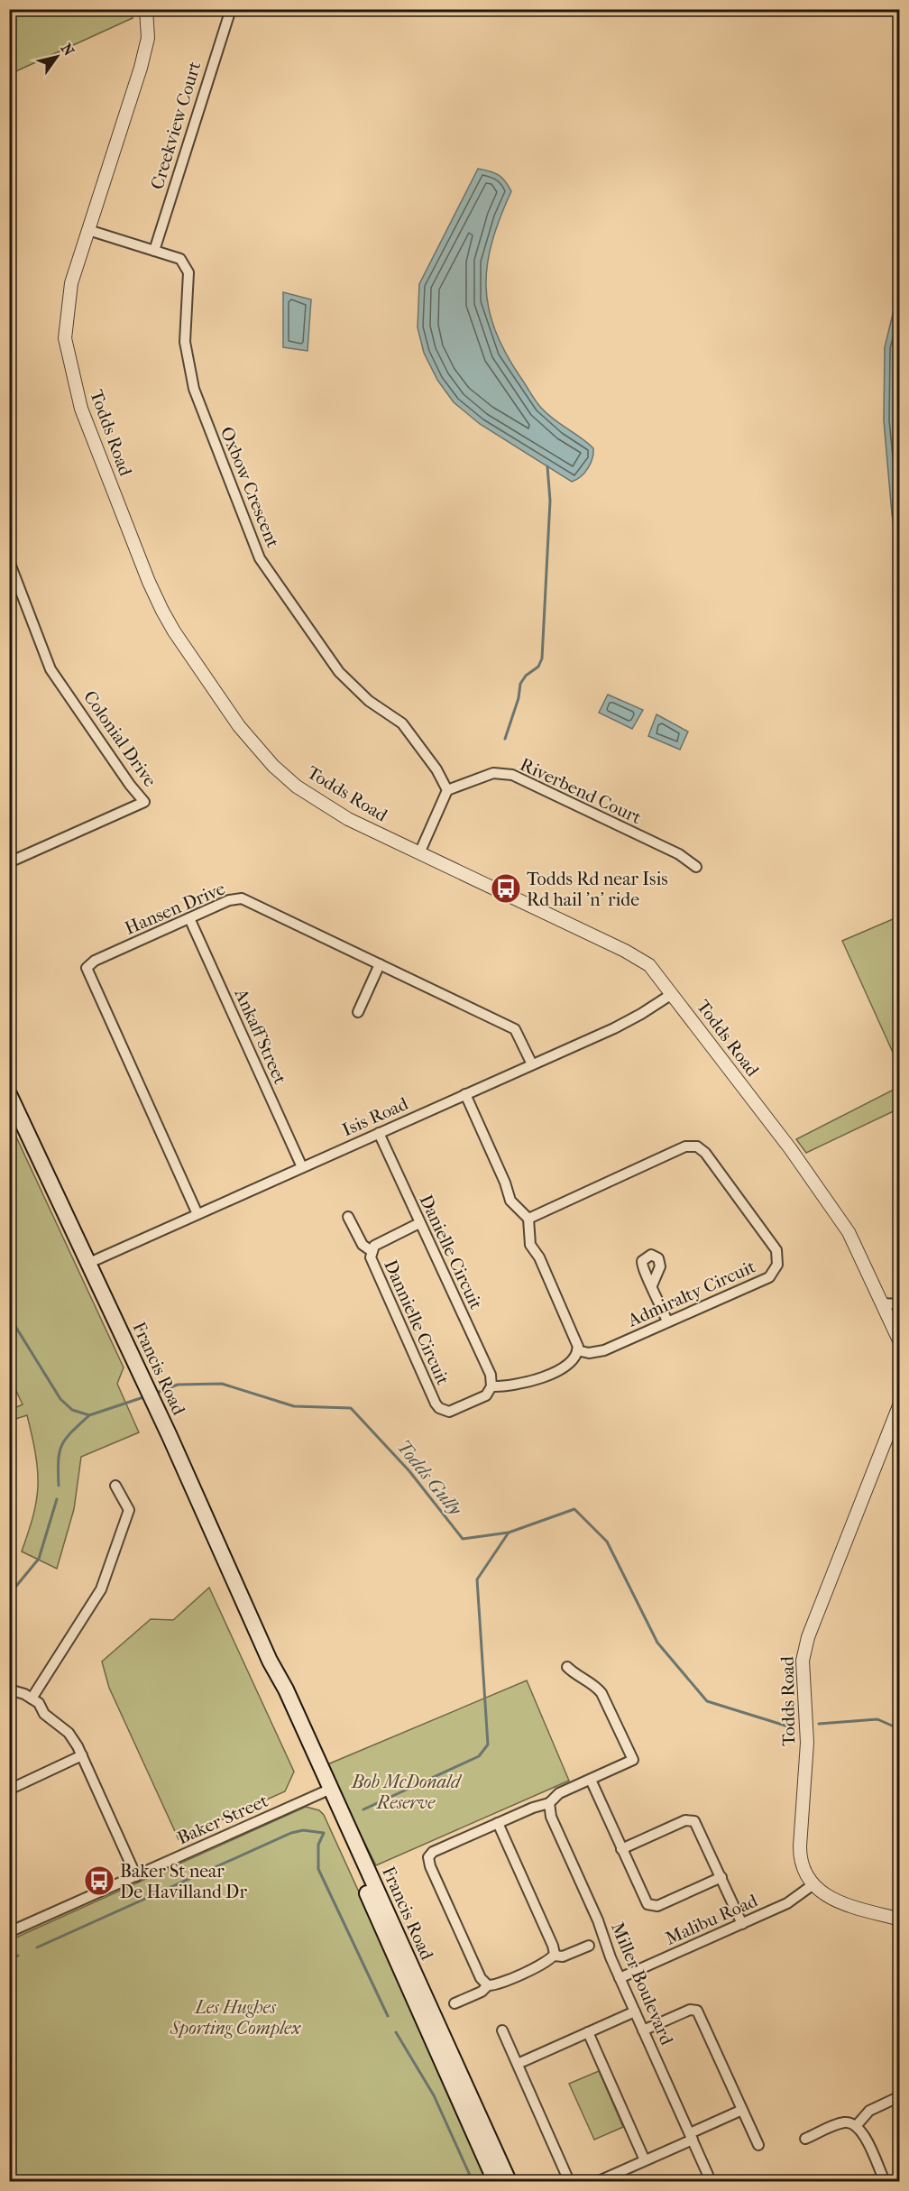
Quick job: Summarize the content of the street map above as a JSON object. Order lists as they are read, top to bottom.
{
  "streets": {
    "main road": ["Francis Road"],
    "street": [
      "Creekview Court",
      "Todds Road",
      "Oxbow Crescent",
      "Colonial Drive",
      "Riverbend Court",
      "Hansen Drive",
      "Ankaff Street",
      "Isis Road",
      "Danielle Circuit",
      "Admiralty Circuit",
      "Dannielle Circuit",
      "Baker Street",
      "Malibu Road",
      "Miller Boulevard"
    ]
  },
  "crossings": [
    ["Creekview Court", "Oxbow Crescent"],
    ["Todds Road", "Oxbow Crescent"],
    ["Todds Road", "Isis Road"],
    ["Todds Road", "Malibu Road"],
    ["Oxbow Crescent", "Riverbend Court"],
    ["Hansen Drive", "Ankaff Street"],
    ["Hansen Drive", "Isis Road"],
    ["Ankaff Street", "Isis Road"],
    ["Isis Road", "Danielle Circuit"],
    ["Isis Road", "Francis Road"],
    ["Danielle Circuit", "Dannielle Circuit"],
    ["Francis Road", "Baker Street"],
    ["Malibu Road", "Miller Boulevard"]
  ],
  "water": ["Todds Gully"],
  "parks": ["Bob McDonald Reserve", "Les Hughes Sporting Complex"],
  "places": {
    "bus stop": ["Todds Rd near Isis Rd hail 'n' ride", "Baker St near De Havilland Dr"]
  },
  "north": "top right"
}
